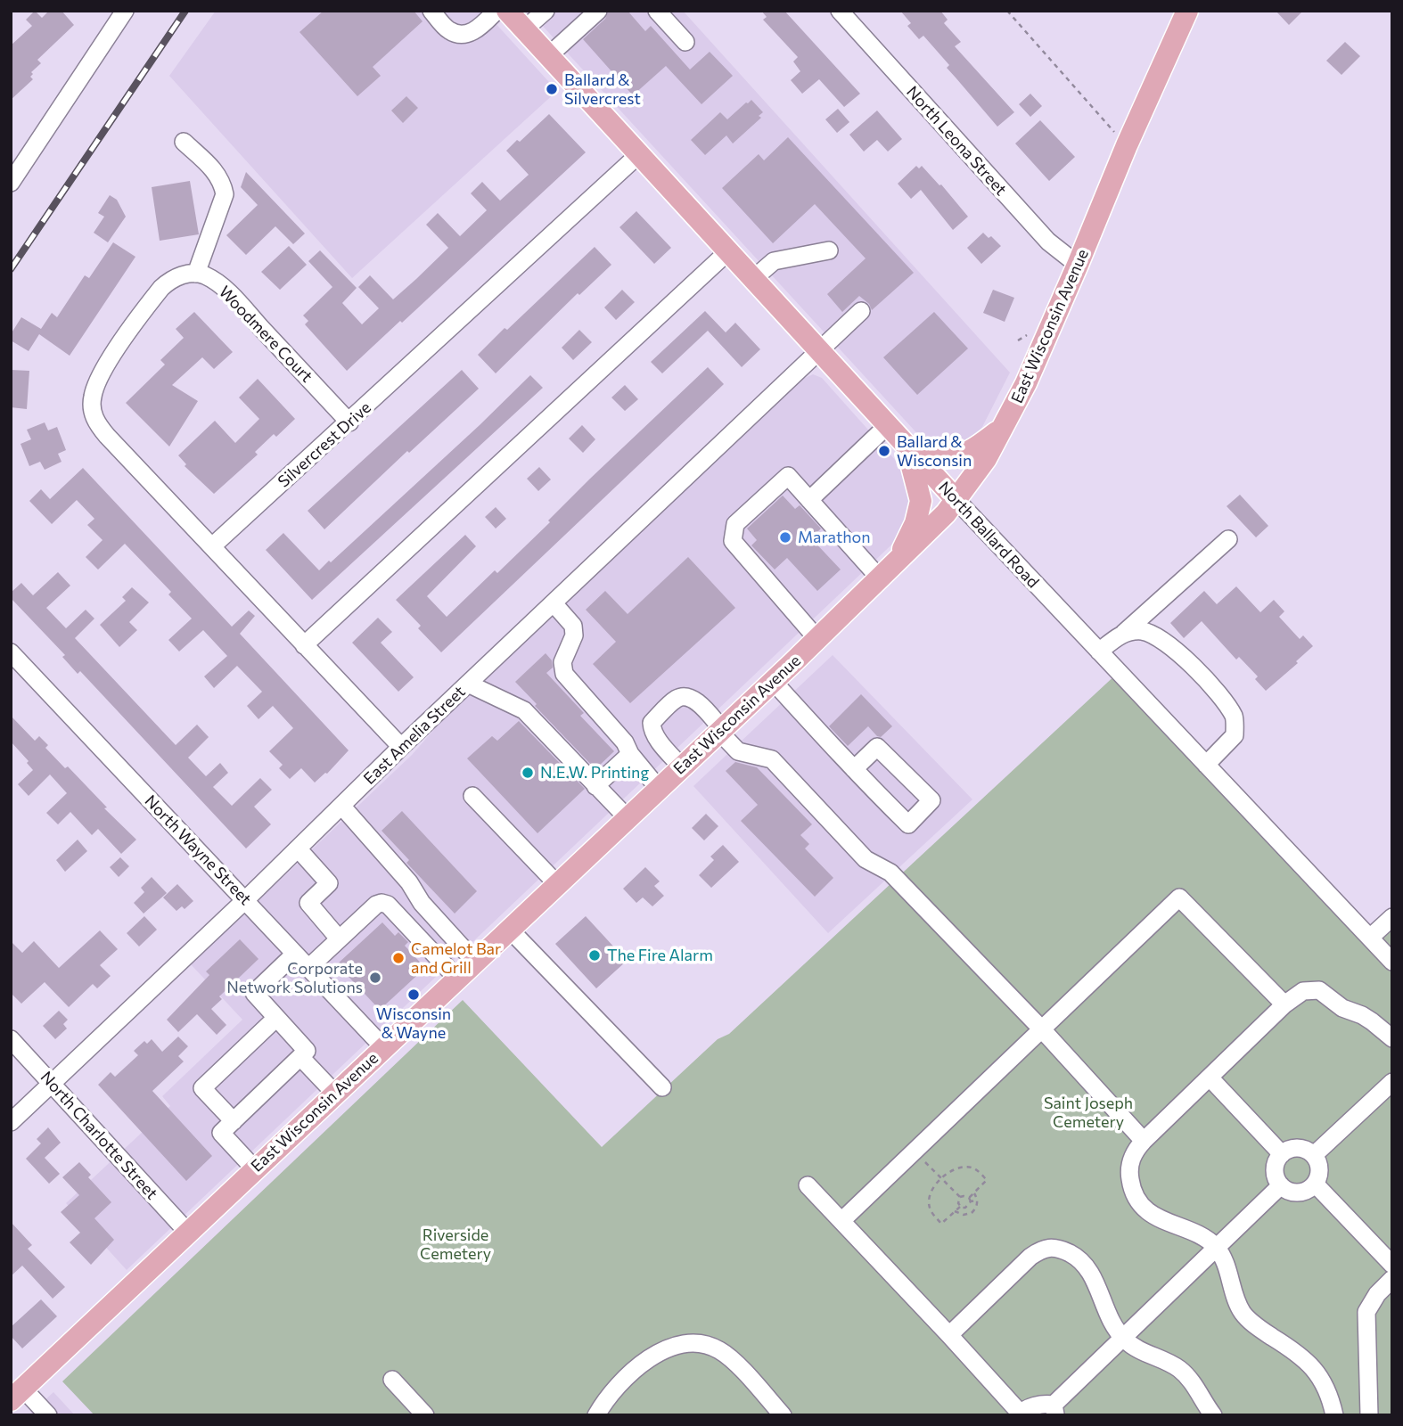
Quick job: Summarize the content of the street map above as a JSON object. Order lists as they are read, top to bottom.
{
  "streets": {
    "main road": ["East Wisconsin Avenue", "North Ballard Road"],
    "street": [
      "North Leona Street",
      "Woodmere Court",
      "Silvercrest Drive",
      "East Amelia Street",
      "North Wayne Street",
      "North Charlotte Street"
    ]
  },
  "crossings": [
    ["North Leona Street", "East Wisconsin Avenue"],
    ["East Wisconsin Avenue", "North Ballard Road"],
    ["East Wisconsin Avenue", "North Wayne Street"],
    ["East Wisconsin Avenue", "North Charlotte Street"],
    ["Woodmere Court", "Silvercrest Drive"],
    ["Silvercrest Drive", "North Ballard Road"],
    ["North Ballard Road", "East Amelia Street"],
    ["East Amelia Street", "North Wayne Street"],
    ["East Amelia Street", "North Charlotte Street"]
  ],
  "parks": ["Saint Joseph Cemetery", "Riverside Cemetery"],
  "places": [
    "Ballard & Silvercrest",
    "Ballard & Wisconsin",
    "Marathon",
    "N.E.W. Printing",
    "The Fire Alarm",
    "Camelot Bar and Grill",
    "Corporate Network Solutions",
    "Wisconsin & Wayne"
  ]
}
